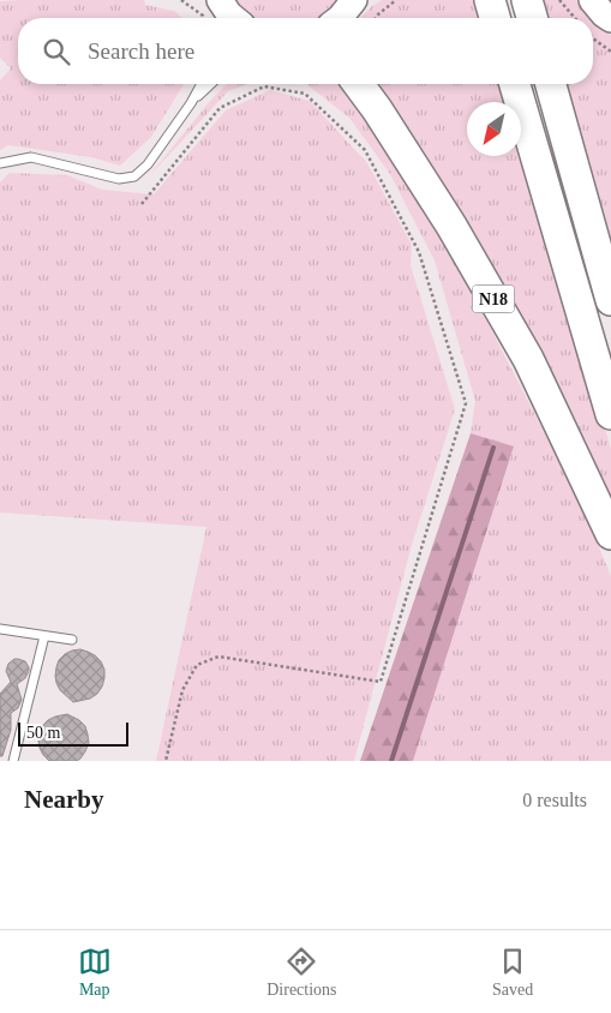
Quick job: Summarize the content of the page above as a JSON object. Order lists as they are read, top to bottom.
{
  "streets": {
    "highway": ["N18"]
  },
  "scale_bar": "50 m",
  "north": "bottom left",
  "page": {
    "search": "Search here",
    "scale": "50 m",
    "heading": ["Nearby", "0 results"],
    "nav": ["Map", "Directions", "Saved"]
  }
}
